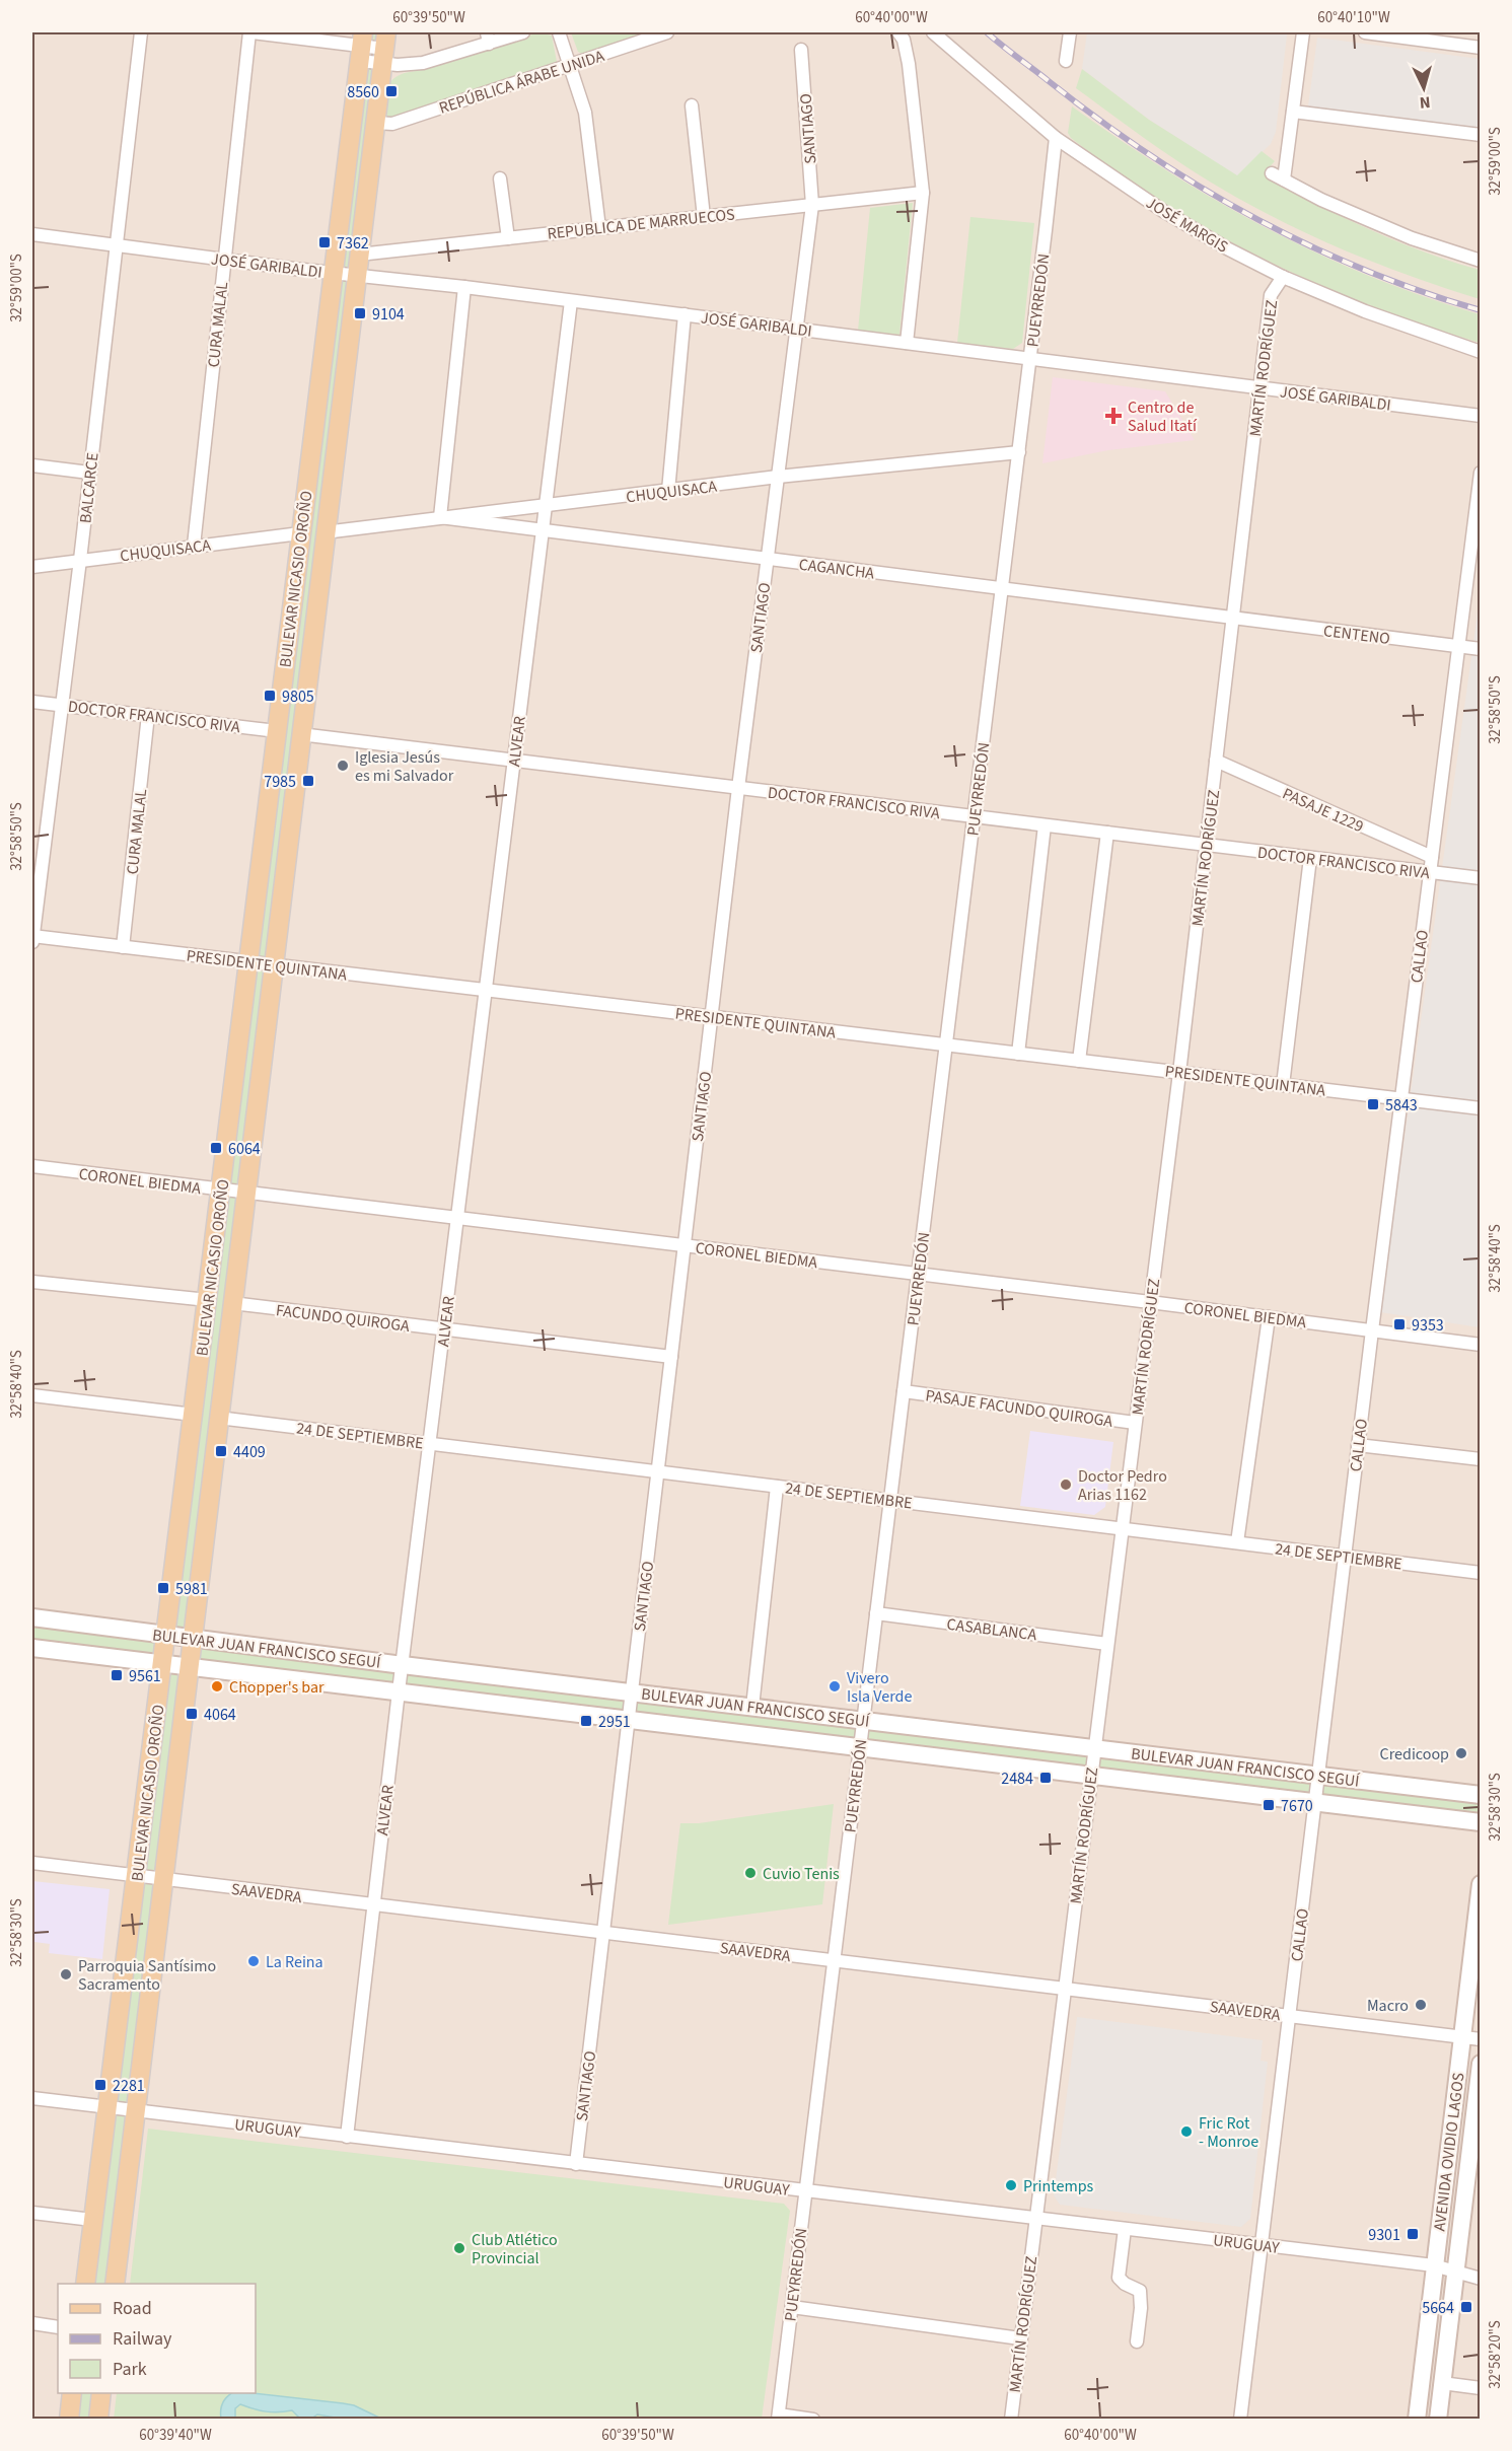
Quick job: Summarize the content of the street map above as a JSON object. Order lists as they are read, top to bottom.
{
  "streets": {
    "main road": ["BULEVAR NICASIO OROÑO", "BULEVAR JUAN FRANCISCO SEGUÍ", "AVENIDA OVIDIO LAGOS"],
    "street": [
      "REPÚBLICA ÁRABE UNIDA",
      "SANTIAGO",
      "REPUBLICA DE MARRUECOS",
      "JOSÉ MARGIS",
      "JOSÉ GARIBALDI",
      "PUEYRREDÓN",
      "CURA MALAL",
      "MARTÍN RODRÍGUEZ",
      "BALCARCE",
      "CHUQUISACA",
      "CAGANCHA",
      "CENTENO",
      "DOCTOR FRANCISCO RIVA",
      "ALVEAR",
      "PASAJE 1229",
      "CALLAO",
      "PRESIDENTE QUINTANA",
      "CORONEL BIEDMA",
      "FACUNDO QUIROGA",
      "PASAJE FACUNDO QUIROGA",
      "24 DE SEPTIEMBRE",
      "CASABLANCA",
      "SAAVEDRA",
      "URUGUAY"
    ]
  },
  "crossings": [
    ["REPÚBLICA ÁRABE UNIDA", "BULEVAR NICASIO OROÑO"],
    ["SANTIAGO", "REPUBLICA DE MARRUECOS"],
    ["SANTIAGO", "JOSÉ GARIBALDI"],
    ["SANTIAGO", "CHUQUISACA"],
    ["SANTIAGO", "CAGANCHA"],
    ["SANTIAGO", "DOCTOR FRANCISCO RIVA"],
    ["SANTIAGO", "PRESIDENTE QUINTANA"],
    ["SANTIAGO", "CORONEL BIEDMA"],
    ["SANTIAGO", "FACUNDO QUIROGA"],
    ["SANTIAGO", "24 DE SEPTIEMBRE"],
    ["SANTIAGO", "BULEVAR JUAN FRANCISCO SEGUÍ"],
    ["SANTIAGO", "SAAVEDRA"],
    ["SANTIAGO", "URUGUAY"],
    ["REPUBLICA DE MARRUECOS", "BULEVAR NICASIO OROÑO"],
    ["JOSÉ MARGIS", "PUEYRREDÓN"],
    ["JOSÉ MARGIS", "MARTÍN RODRÍGUEZ"],
    ["JOSÉ GARIBALDI", "PUEYRREDÓN"],
    ["JOSÉ GARIBALDI", "CURA MALAL"],
    ["JOSÉ GARIBALDI", "MARTÍN RODRÍGUEZ"],
    ["JOSÉ GARIBALDI", "BALCARCE"],
    ["JOSÉ GARIBALDI", "BULEVAR NICASIO OROÑO"],
    ["JOSÉ GARIBALDI", "ALVEAR"],
    ["PUEYRREDÓN", "CHUQUISACA"],
    ["PUEYRREDÓN", "CAGANCHA"],
    ["PUEYRREDÓN", "DOCTOR FRANCISCO RIVA"],
    ["PUEYRREDÓN", "PRESIDENTE QUINTANA"],
    ["PUEYRREDÓN", "CORONEL BIEDMA"],
    ["PUEYRREDÓN", "PASAJE FACUNDO QUIROGA"],
    ["PUEYRREDÓN", "24 DE SEPTIEMBRE"],
    ["PUEYRREDÓN", "CASABLANCA"],
    ["PUEYRREDÓN", "BULEVAR JUAN FRANCISCO SEGUÍ"],
    ["PUEYRREDÓN", "SAAVEDRA"],
    ["PUEYRREDÓN", "URUGUAY"],
    ["CURA MALAL", "CHUQUISACA"],
    ["CURA MALAL", "DOCTOR FRANCISCO RIVA"],
    ["CURA MALAL", "PRESIDENTE QUINTANA"],
    ["MARTÍN RODRÍGUEZ", "CAGANCHA"],
    ["MARTÍN RODRÍGUEZ", "CENTENO"],
    ["MARTÍN RODRÍGUEZ", "DOCTOR FRANCISCO RIVA"],
    ["MARTÍN RODRÍGUEZ", "PASAJE 1229"],
    ["MARTÍN RODRÍGUEZ", "PRESIDENTE QUINTANA"],
    ["MARTÍN RODRÍGUEZ", "CORONEL BIEDMA"],
    ["MARTÍN RODRÍGUEZ", "PASAJE FACUNDO QUIROGA"],
    ["MARTÍN RODRÍGUEZ", "24 DE SEPTIEMBRE"],
    ["MARTÍN RODRÍGUEZ", "CASABLANCA"],
    ["MARTÍN RODRÍGUEZ", "BULEVAR JUAN FRANCISCO SEGUÍ"],
    ["MARTÍN RODRÍGUEZ", "SAAVEDRA"],
    ["MARTÍN RODRÍGUEZ", "URUGUAY"],
    ["BALCARCE", "CHUQUISACA"],
    ["BALCARCE", "DOCTOR FRANCISCO RIVA"],
    ["BALCARCE", "PRESIDENTE QUINTANA"],
    ["CHUQUISACA", "CAGANCHA"],
    ["CHUQUISACA", "BULEVAR NICASIO OROÑO"],
    ["CHUQUISACA", "ALVEAR"],
    ["CAGANCHA", "CENTENO"],
    ["CAGANCHA", "ALVEAR"],
    ["BULEVAR NICASIO OROÑO", "DOCTOR FRANCISCO RIVA"],
    ["BULEVAR NICASIO OROÑO", "PRESIDENTE QUINTANA"],
    ["BULEVAR NICASIO OROÑO", "CORONEL BIEDMA"],
    ["BULEVAR NICASIO OROÑO", "FACUNDO QUIROGA"],
    ["BULEVAR NICASIO OROÑO", "24 DE SEPTIEMBRE"],
    ["BULEVAR NICASIO OROÑO", "BULEVAR JUAN FRANCISCO SEGUÍ"],
    ["BULEVAR NICASIO OROÑO", "SAAVEDRA"],
    ["BULEVAR NICASIO OROÑO", "URUGUAY"],
    ["CENTENO", "CALLAO"],
    ["DOCTOR FRANCISCO RIVA", "ALVEAR"],
    ["DOCTOR FRANCISCO RIVA", "CALLAO"],
    ["ALVEAR", "PRESIDENTE QUINTANA"],
    ["ALVEAR", "CORONEL BIEDMA"],
    ["ALVEAR", "FACUNDO QUIROGA"],
    ["ALVEAR", "24 DE SEPTIEMBRE"],
    ["ALVEAR", "BULEVAR JUAN FRANCISCO SEGUÍ"],
    ["ALVEAR", "SAAVEDRA"],
    ["ALVEAR", "URUGUAY"],
    ["PASAJE 1229", "CALLAO"],
    ["CALLAO", "PRESIDENTE QUINTANA"],
    ["CALLAO", "CORONEL BIEDMA"],
    ["CALLAO", "24 DE SEPTIEMBRE"],
    ["CALLAO", "BULEVAR JUAN FRANCISCO SEGUÍ"],
    ["CALLAO", "SAAVEDRA"],
    ["CALLAO", "URUGUAY"],
    ["SAAVEDRA", "AVENIDA OVIDIO LAGOS"],
    ["URUGUAY", "AVENIDA OVIDIO LAGOS"]
  ],
  "places": {
    "transit": [
      "8560",
      "7362",
      "9104",
      "9805",
      "7985",
      "5843",
      "6064",
      "9353",
      "4409",
      "5981",
      "9561",
      "4064",
      "2951",
      "2484",
      "7670",
      "2281",
      "9301",
      "5664"
    ],
    "health": ["Centro de Salud Itatí"],
    "other": [
      "Iglesia Jesús es mi Salvador",
      "Doctor Pedro Arias 1162",
      "Chopper's bar",
      "Vivero Isla Verde",
      "Credicoop",
      "Cuvio Tenis",
      "La Reina",
      "Parroquia Santísimo Sacramento",
      "Macro",
      "Fric Rot - Monroe",
      "Printemps",
      "Club Atlético Provincial"
    ]
  },
  "legend": ["Road", "Railway", "Park"],
  "north": "bottom",
  "coordinates": [
    "60°39'50\"W",
    "60°40'00\"W",
    "60°40'10\"W",
    "32°59'00\"S",
    "32°58'50\"S",
    "32°58'40\"S",
    "32°58'30\"S",
    "32°58'20\"S",
    "60°39'40\"W"
  ]
}
